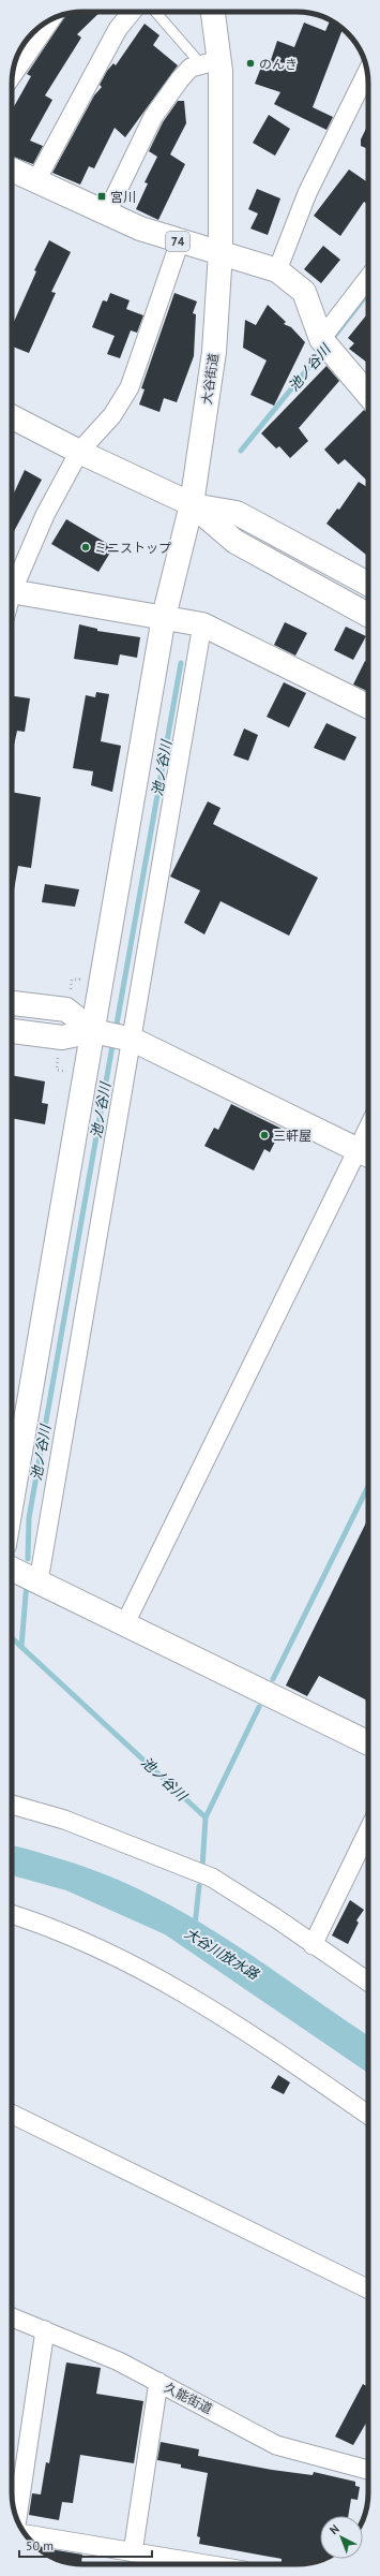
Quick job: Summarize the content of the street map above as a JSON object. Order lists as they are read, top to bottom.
{
  "streets": {
    "main road": ["74", "大谷街道"],
    "street": ["久能街道"]
  },
  "crossings": [
    ["74", "大谷街道"]
  ],
  "water": ["池ノ谷川", "大谷川放水路"],
  "places": {
    "other": ["のんき", "ミニストップ", "三軒屋"],
    "transit": ["宮川"]
  },
  "scale_bar": "50 m",
  "north": "top left"
}
